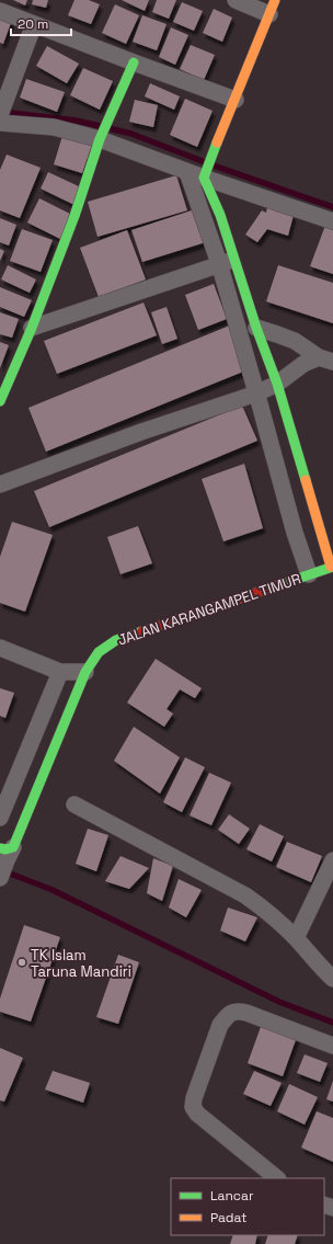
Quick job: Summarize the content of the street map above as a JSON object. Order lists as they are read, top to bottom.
{
  "streets": {
    "street": ["JALAN KARANGAMPEL TIMUR"]
  },
  "places": ["TK Islam Taruna Mandiri"],
  "legend": ["Lancar", "Padat"],
  "scale_bar": "20 m"
}
